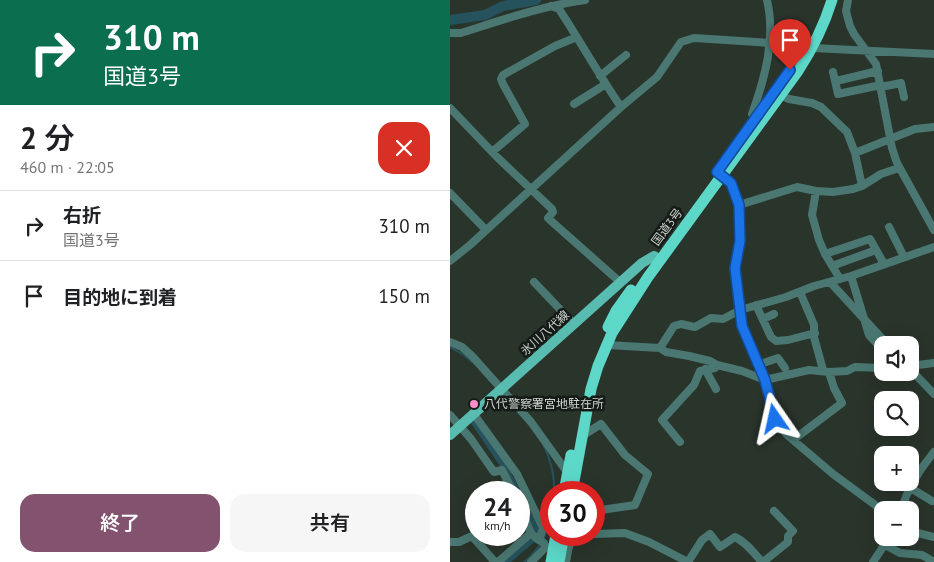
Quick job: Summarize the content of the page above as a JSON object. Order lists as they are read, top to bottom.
{
  "streets": {
    "highway": ["国道3号"],
    "main road": ["氷川八代線"]
  },
  "crossings": [
    ["国道3号", "氷川八代線"]
  ],
  "places": ["八代警察署宮地駐在所"],
  "page": {
    "turn": ["310 m", "国道3号"],
    "heading": ["2 分", "460 m · 22:05"],
    "list": [
      {
        "name": "右折",
        "note": "国道3号",
        "value": "310 m"
      },
      {
        "name": "目的地に到着",
        "value": "150 m"
      }
    ],
    "map_buttons": ["+", "−"],
    "speed": "24 km/h",
    "limit": "30",
    "buttons": ["終了", "共有"]
  }
}
